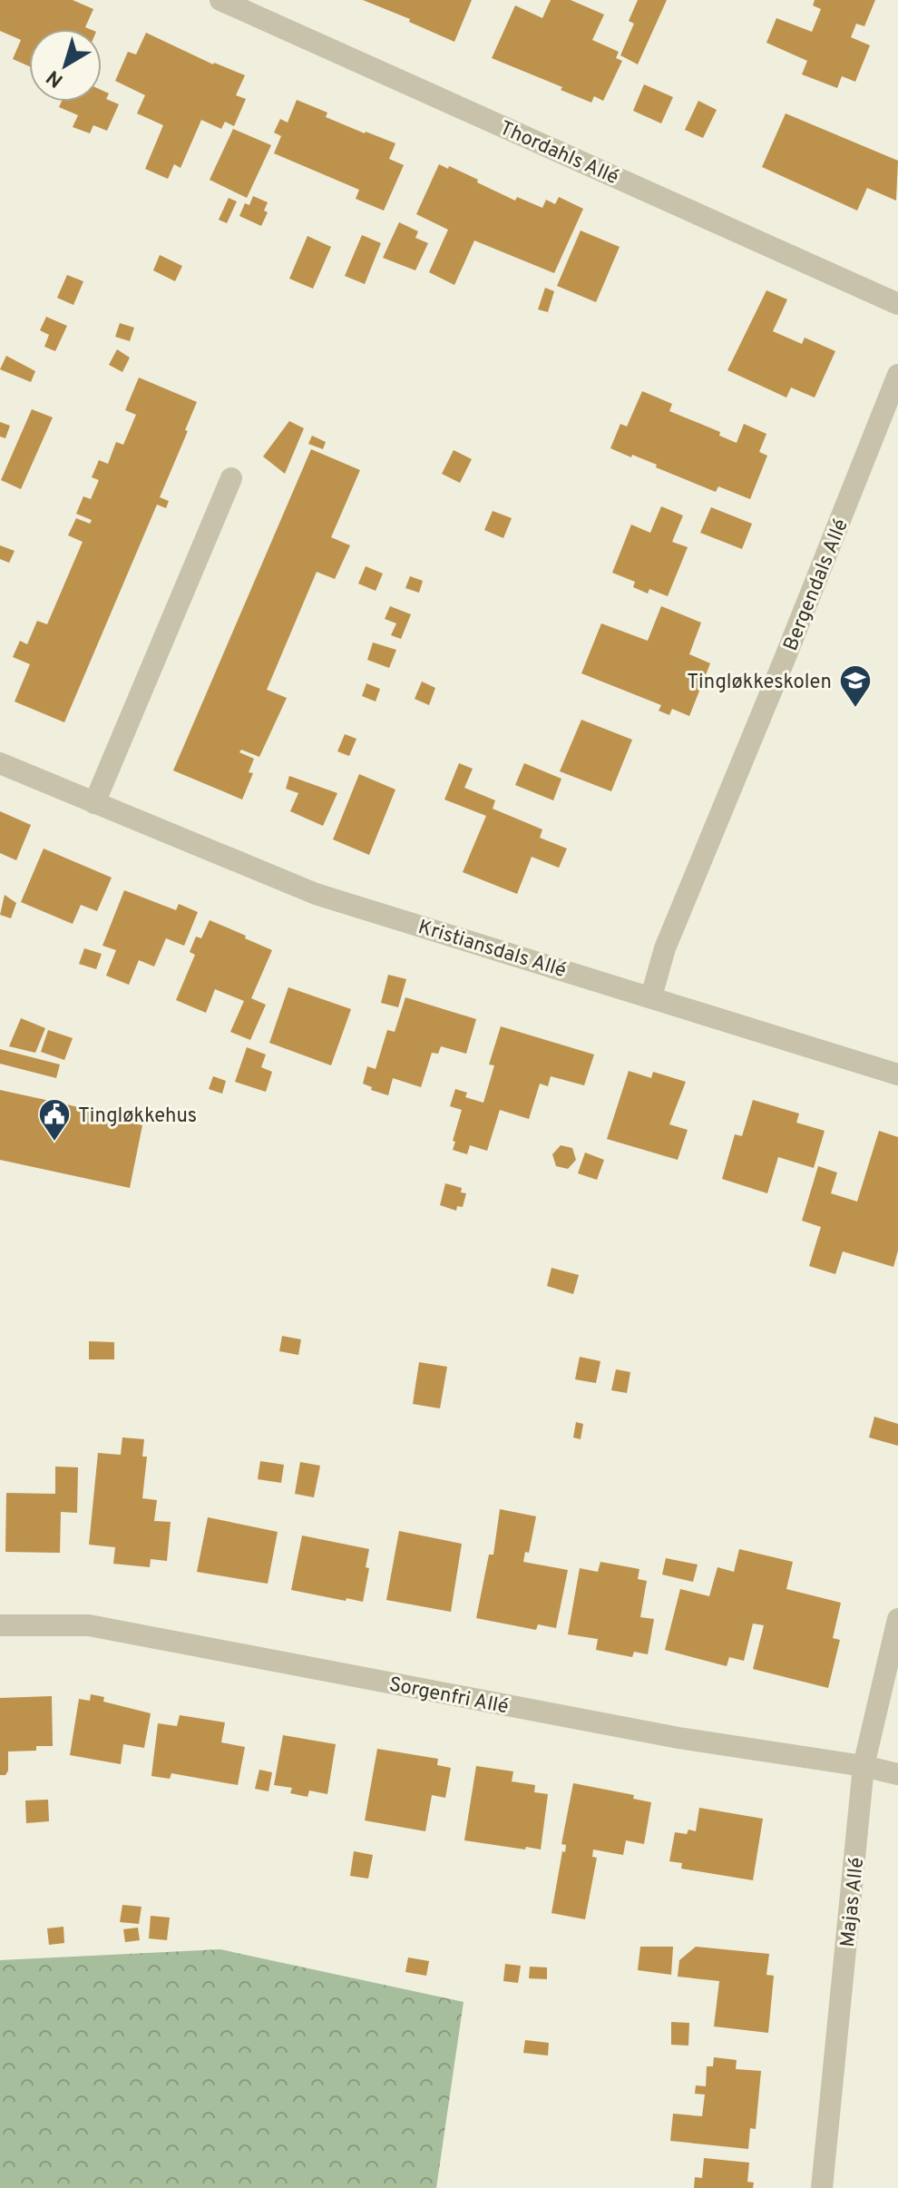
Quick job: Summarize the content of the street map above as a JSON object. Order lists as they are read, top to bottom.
{
  "streets": {
    "street": [
      "Thordahls Allé",
      "Bergendals Allé",
      "Kristiansdals Allé",
      "Sorgenfri Allé",
      "Majas Allé"
    ]
  },
  "crossings": [
    ["Bergendals Allé", "Kristiansdals Allé"],
    ["Sorgenfri Allé", "Majas Allé"]
  ],
  "places": {
    "school or university": ["Tingløkkeskolen"],
    "public building": ["Tingløkkehus"]
  },
  "north": "bottom left"
}
